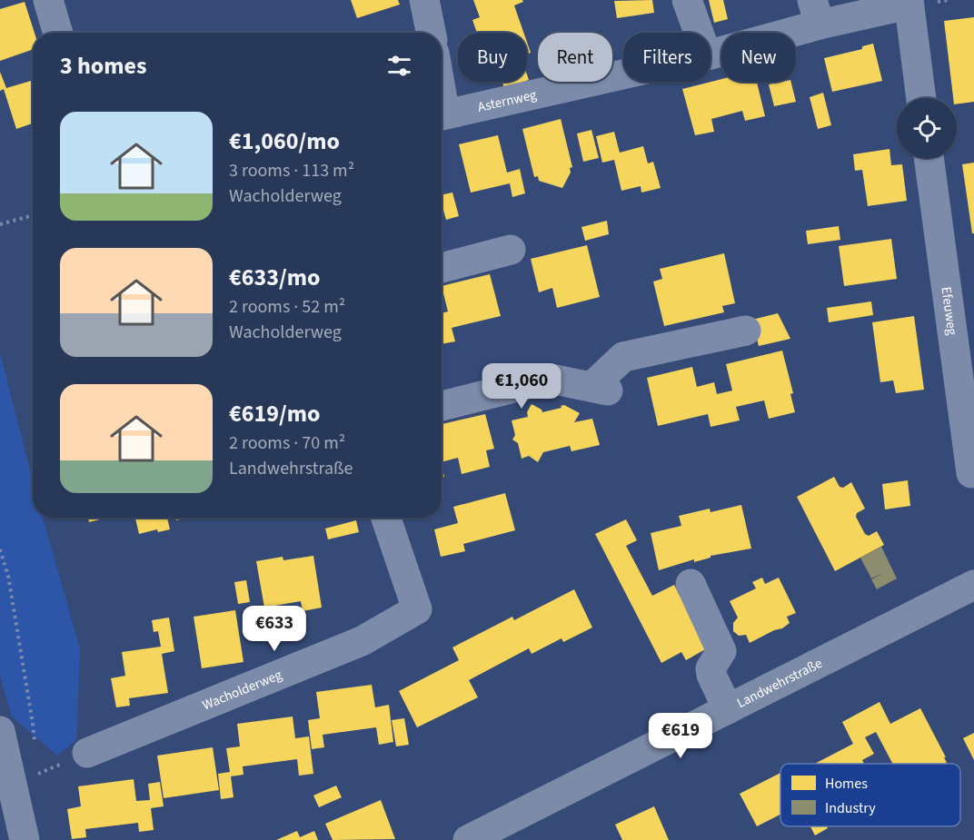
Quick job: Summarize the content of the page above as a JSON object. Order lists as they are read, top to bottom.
{
  "streets": {
    "main road": ["Landwehrstraße"],
    "street": ["Asternweg", "Efeuweg", "Wacholderweg"]
  },
  "legend": ["Homes", "Industry"],
  "page": {
    "chip": [
      "Buy",
      "Rent",
      "Filters",
      "New"
    ],
    "heading": "3 homes",
    "list": [
      {
        "name": "€1,060/mo",
        "note": "3 rooms · 113 m² · Wacholderweg"
      },
      {
        "name": "€633/mo",
        "note": "2 rooms · 52 m² · Wacholderweg"
      },
      {
        "name": "€619/mo",
        "note": "2 rooms · 70 m² · Landwehrstraße"
      }
    ],
    "price": ["€1,060", "€633", "€619"]
  }
}
